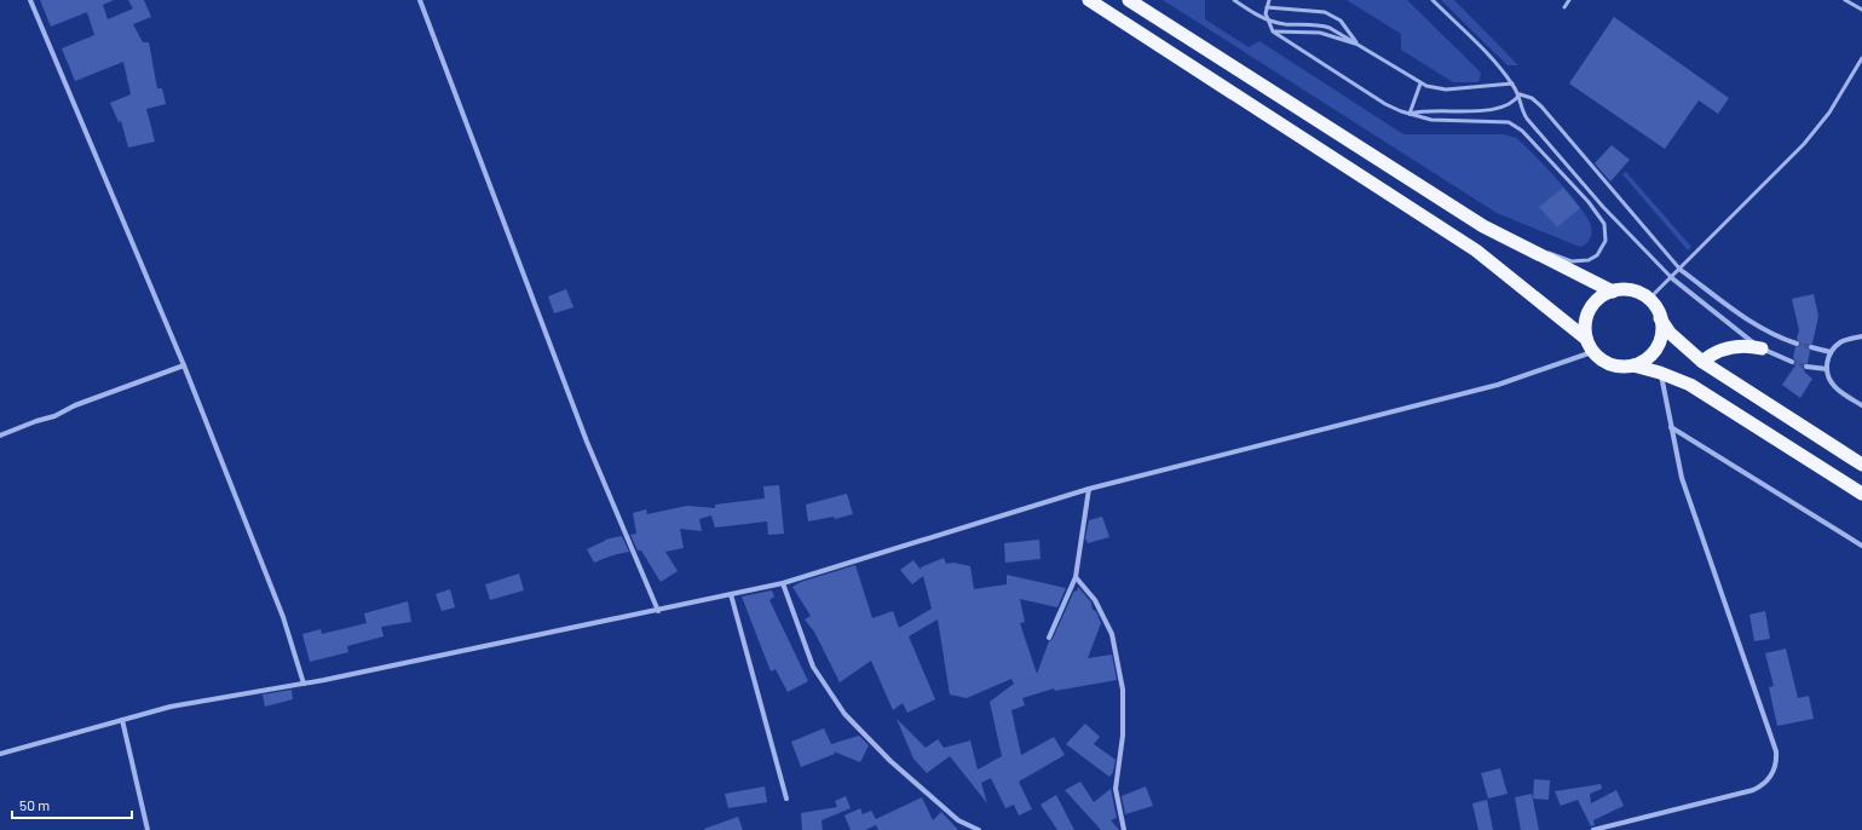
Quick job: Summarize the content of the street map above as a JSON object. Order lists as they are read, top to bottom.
{
  "scale_bar": "50 m"
}
